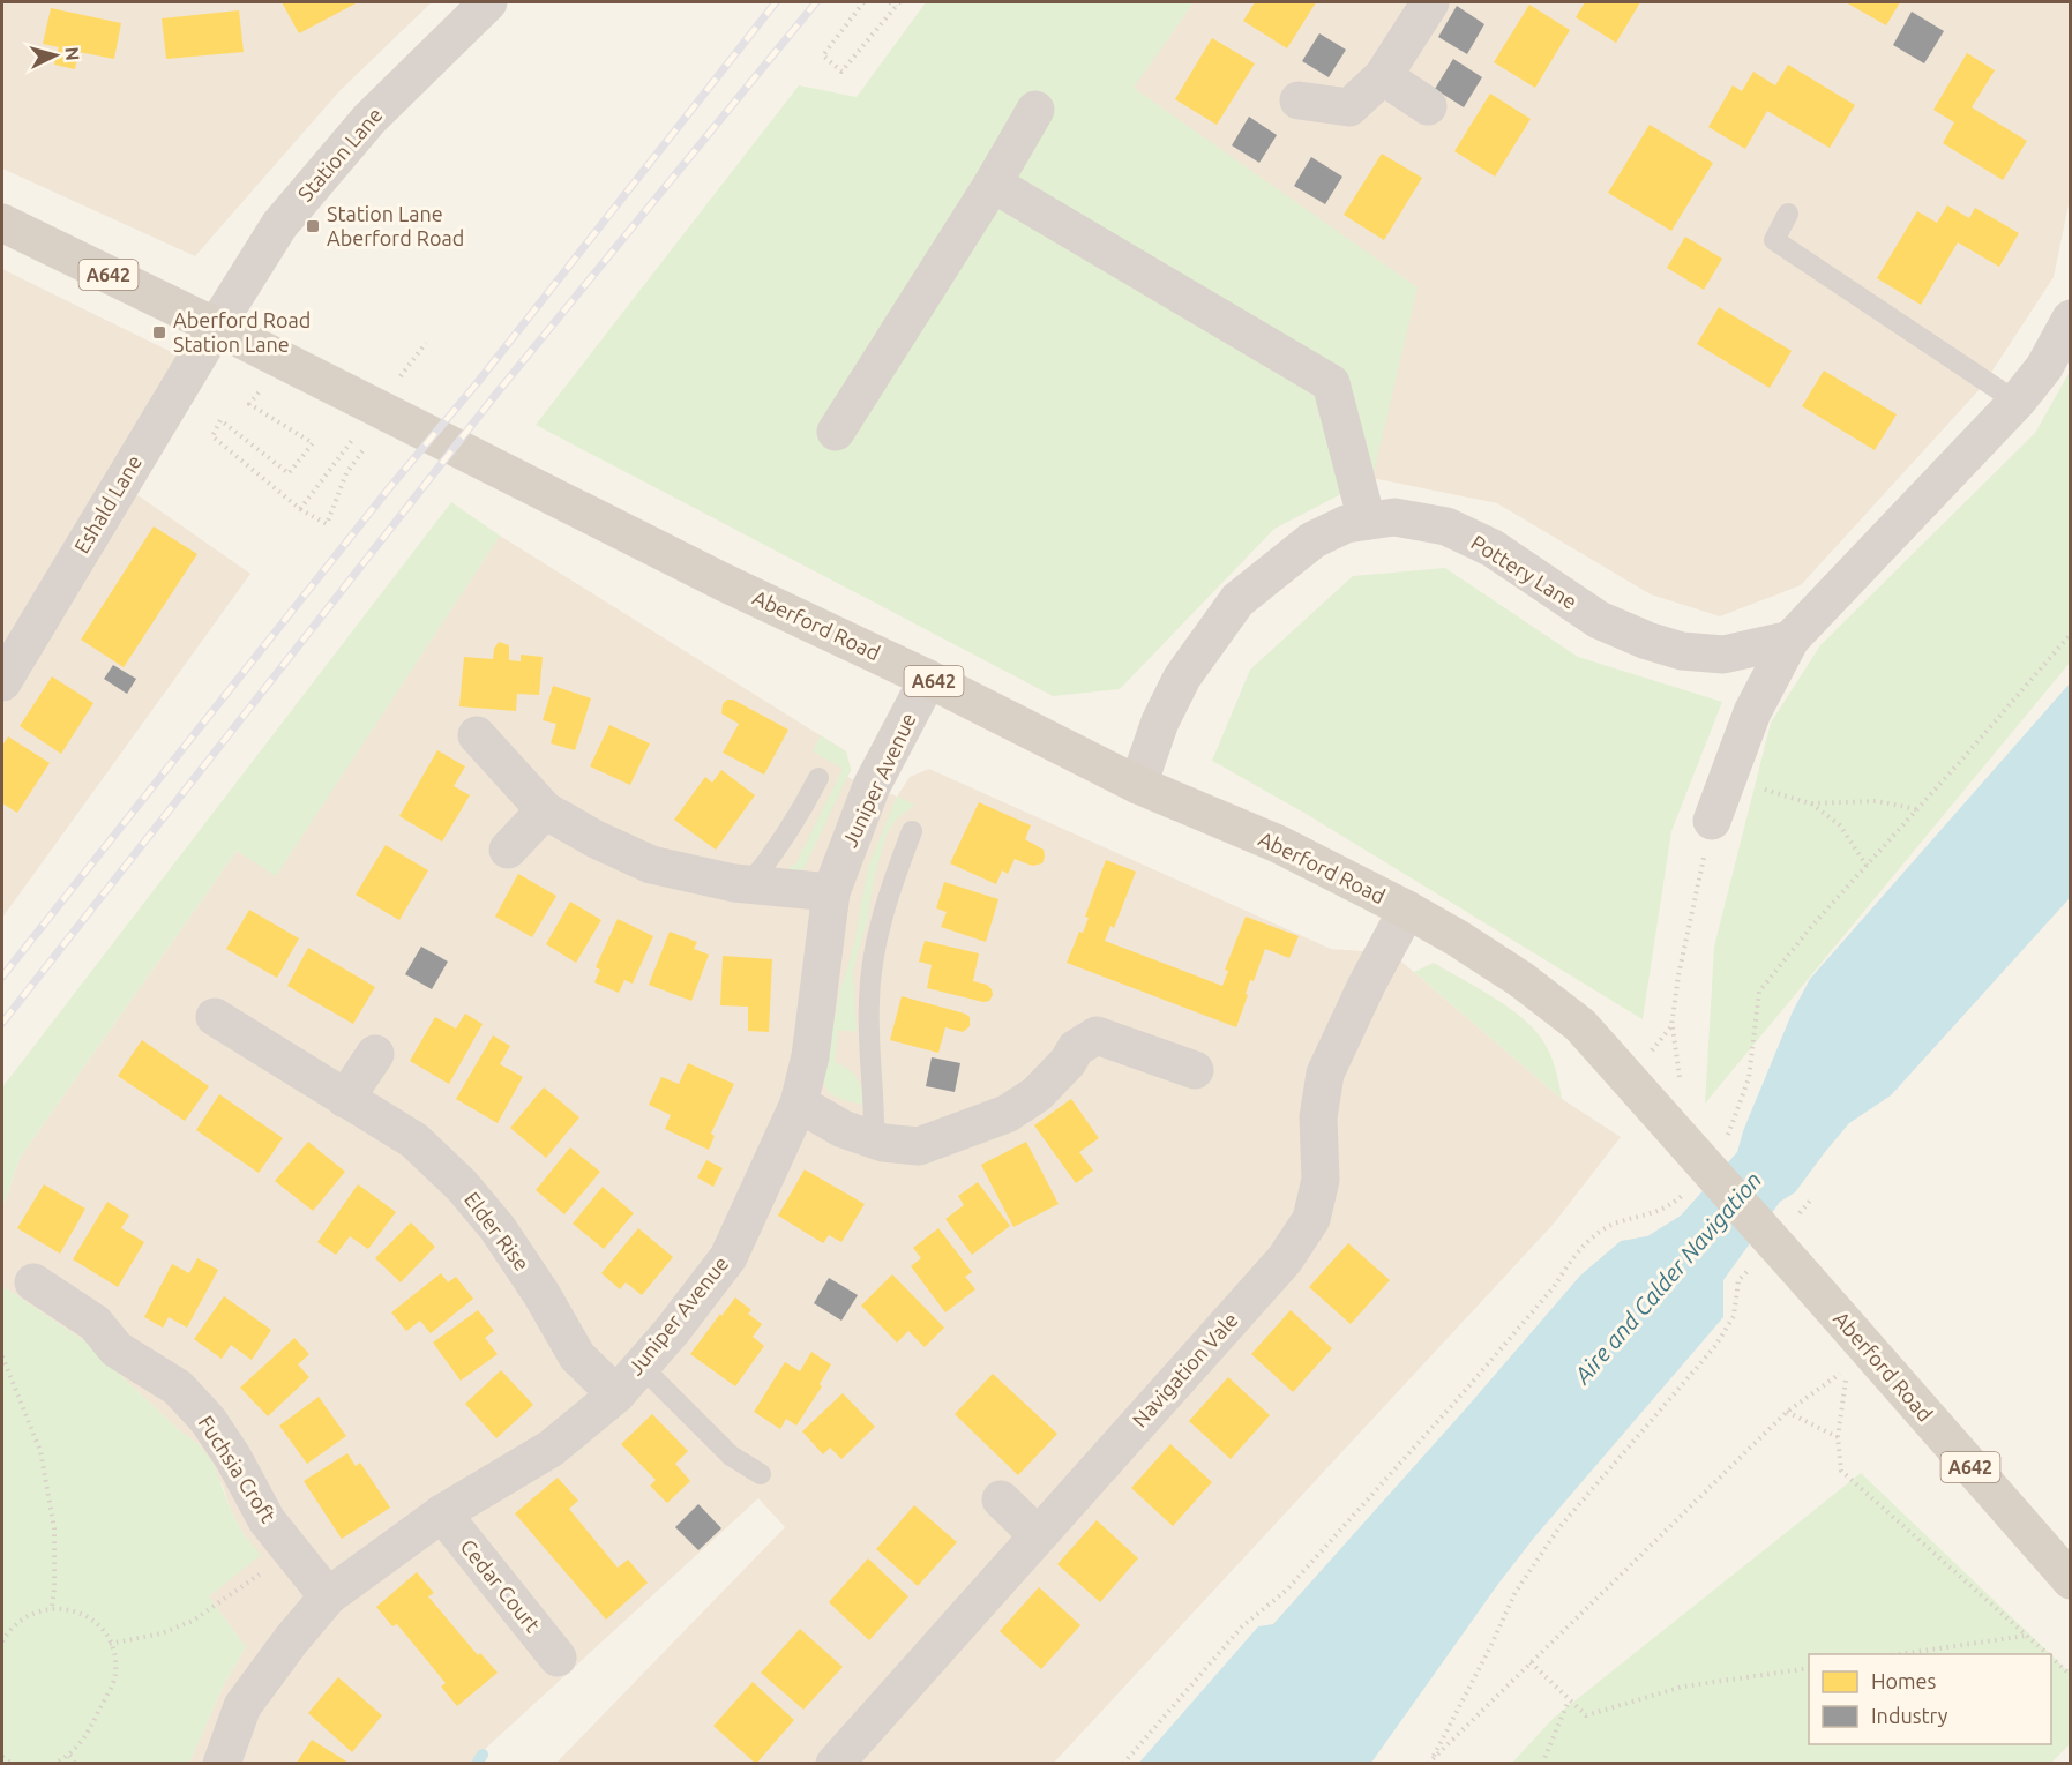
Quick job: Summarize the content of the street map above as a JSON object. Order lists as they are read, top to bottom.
{
  "streets": {
    "main road": ["A642", "Aberford Road"],
    "street": [
      "Station Lane",
      "Eshald Lane",
      "Pottery Lane",
      "Juniper Avenue",
      "Elder Rise",
      "Navigation Vale",
      "Fuchsia Croft",
      "Cedar Court"
    ]
  },
  "crossings": [
    ["Station Lane", "Eshald Lane"],
    ["Station Lane", "Aberford Road"],
    ["Eshald Lane", "Aberford Road"],
    ["Pottery Lane", "Aberford Road"],
    ["Aberford Road", "Juniper Avenue"],
    ["Aberford Road", "Navigation Vale"],
    ["Juniper Avenue", "Elder Rise"],
    ["Juniper Avenue", "Fuchsia Croft"],
    ["Juniper Avenue", "Cedar Court"]
  ],
  "water": ["Aire and Calder Navigation"],
  "places": {
    "transit": ["Station Lane Aberford Road", "Aberford Road Station Lane"]
  },
  "legend": ["Homes", "Industry"],
  "north": "right"
}
